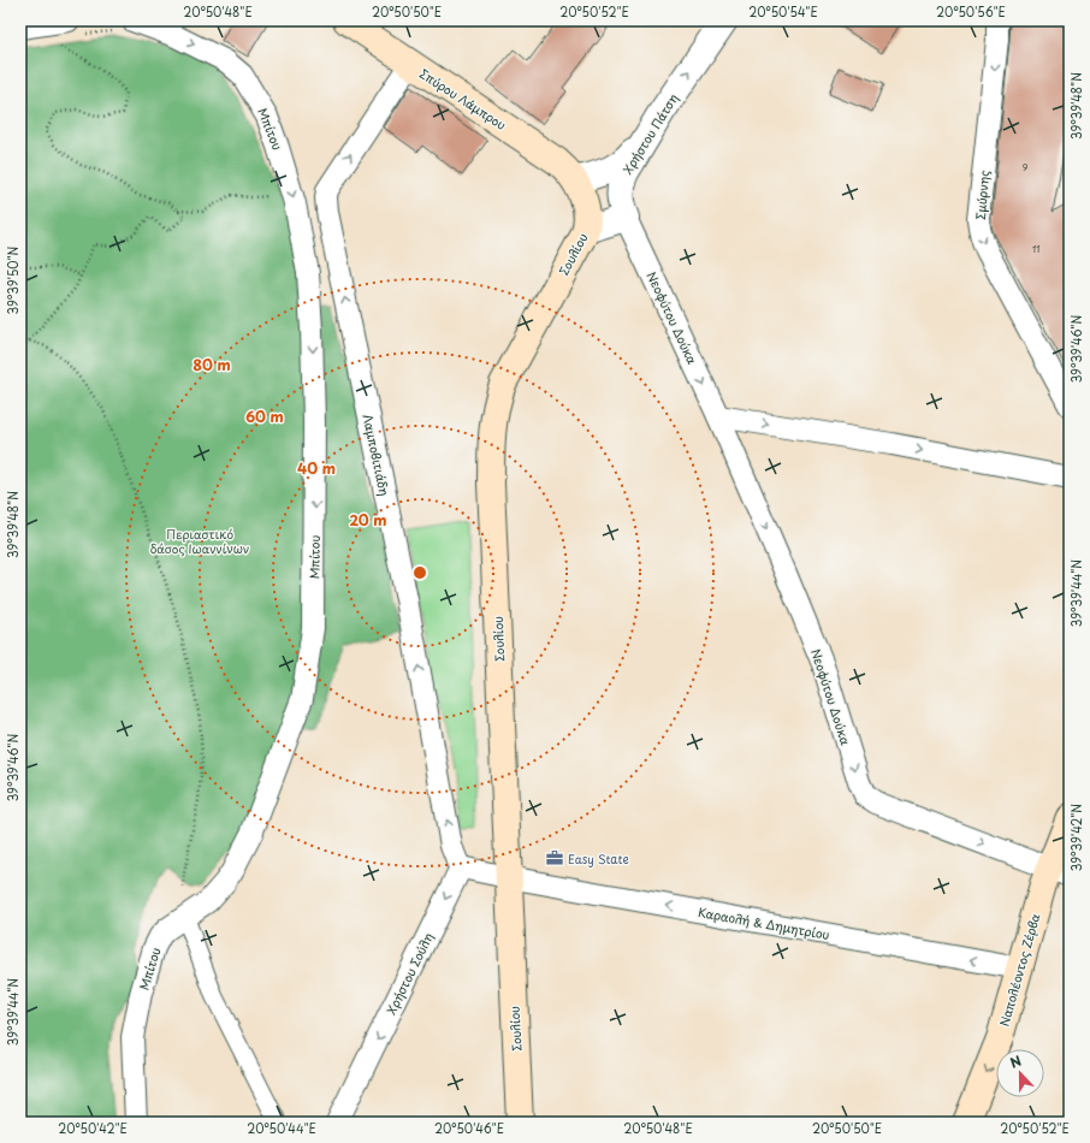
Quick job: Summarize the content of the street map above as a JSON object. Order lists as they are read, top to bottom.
{
  "streets": {
    "main road": ["Σπύρου Λάμπρου", "Σουλίου", "Ναπολέοντος Ζέρβα"],
    "street": [
      "Μπίτου",
      "Χρήστου Πάτση",
      "Σμύρνης",
      "Νεοφύτου Δούκα",
      "Λαμποβιτιάδη",
      "Καραολή & Δημητρίου",
      "Χρήστου Σούλη"
    ]
  },
  "crossings": [
    ["Σπύρου Λάμπρου", "Σουλίου"],
    ["Σπύρου Λάμπρου", "Λαμποβιτιάδη"],
    ["Χρήστου Πάτση", "Νεοφύτου Δούκα"],
    ["Σουλίου", "Καραολή & Δημητρίου"],
    ["Νεοφύτου Δούκα", "Ναπολέοντος Ζέρβα"],
    ["Λαμποβιτιάδη", "Χρήστου Σούλη"],
    ["Καραολή & Δημητρίου", "Ναπολέοντος Ζέρβα"]
  ],
  "one_way": [
    "Μπίτου",
    "Χρήστου Πάτση",
    "Σμύρνης",
    "Νεοφύτου Δούκα",
    "Λαμποβιτιάδη",
    "Καραολή & Δημητρίου",
    "Ναπολέοντος Ζέρβα",
    "Χρήστου Σούλη"
  ],
  "parks": ["Περιαστικό δάσος Ιωαννίνων"],
  "places": {
    "office": ["Easy State"]
  },
  "house_numbers": ["9", "11"],
  "north": "top",
  "coordinates": [
    "20°50'48\"E",
    "20°50'50\"E",
    "20°50'52\"E",
    "20°50'54\"E",
    "20°50'56\"E",
    "39°39'48\"N",
    "39°39'50\"N",
    "39°39'46\"N",
    "39°39'44\"N",
    "39°39'42\"N",
    "20°50'42\"E",
    "20°50'44\"E",
    "20°50'46\"E"
  ],
  "rings": [
    "80 m",
    "60 m",
    "40 m",
    "20 m"
  ]
}
